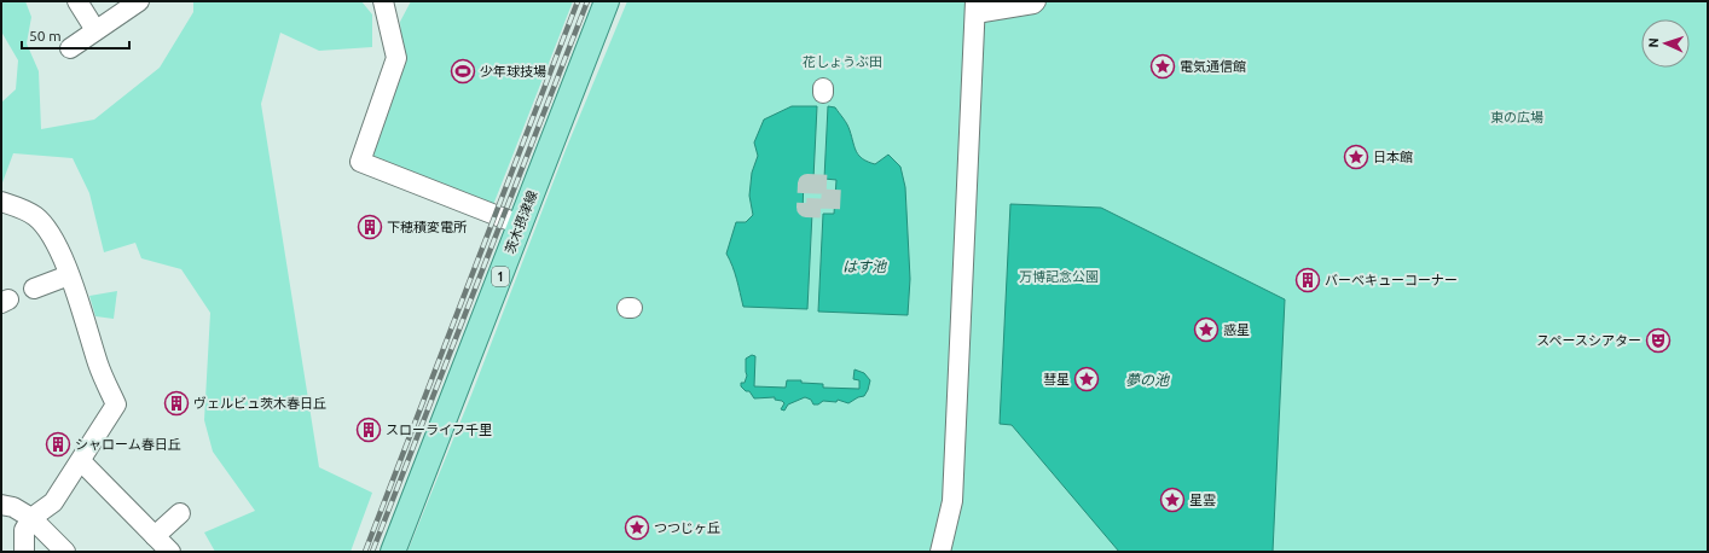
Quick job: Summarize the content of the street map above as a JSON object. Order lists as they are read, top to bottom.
{
  "streets": {
    "main road": ["茨木摂津線", "1"]
  },
  "water": ["はす池", "夢の池"],
  "parks": ["花しょうぶ田", "東の広場", "万博記念公園"],
  "places": {
    "place": [
      "電気通信館",
      "日本館",
      "惑星",
      "彗星",
      "星雲",
      "つつじヶ丘"
    ],
    "sports": ["少年球技場"],
    "building": [
      "下穂積変電所",
      "バーベキューコーナー",
      "ヴェルビュ茨木春日丘",
      "スローライフ千里",
      "シャローム春日丘"
    ],
    "theatre": ["スペースシアター"]
  },
  "scale_bar": "50 m",
  "north": "left"
}
